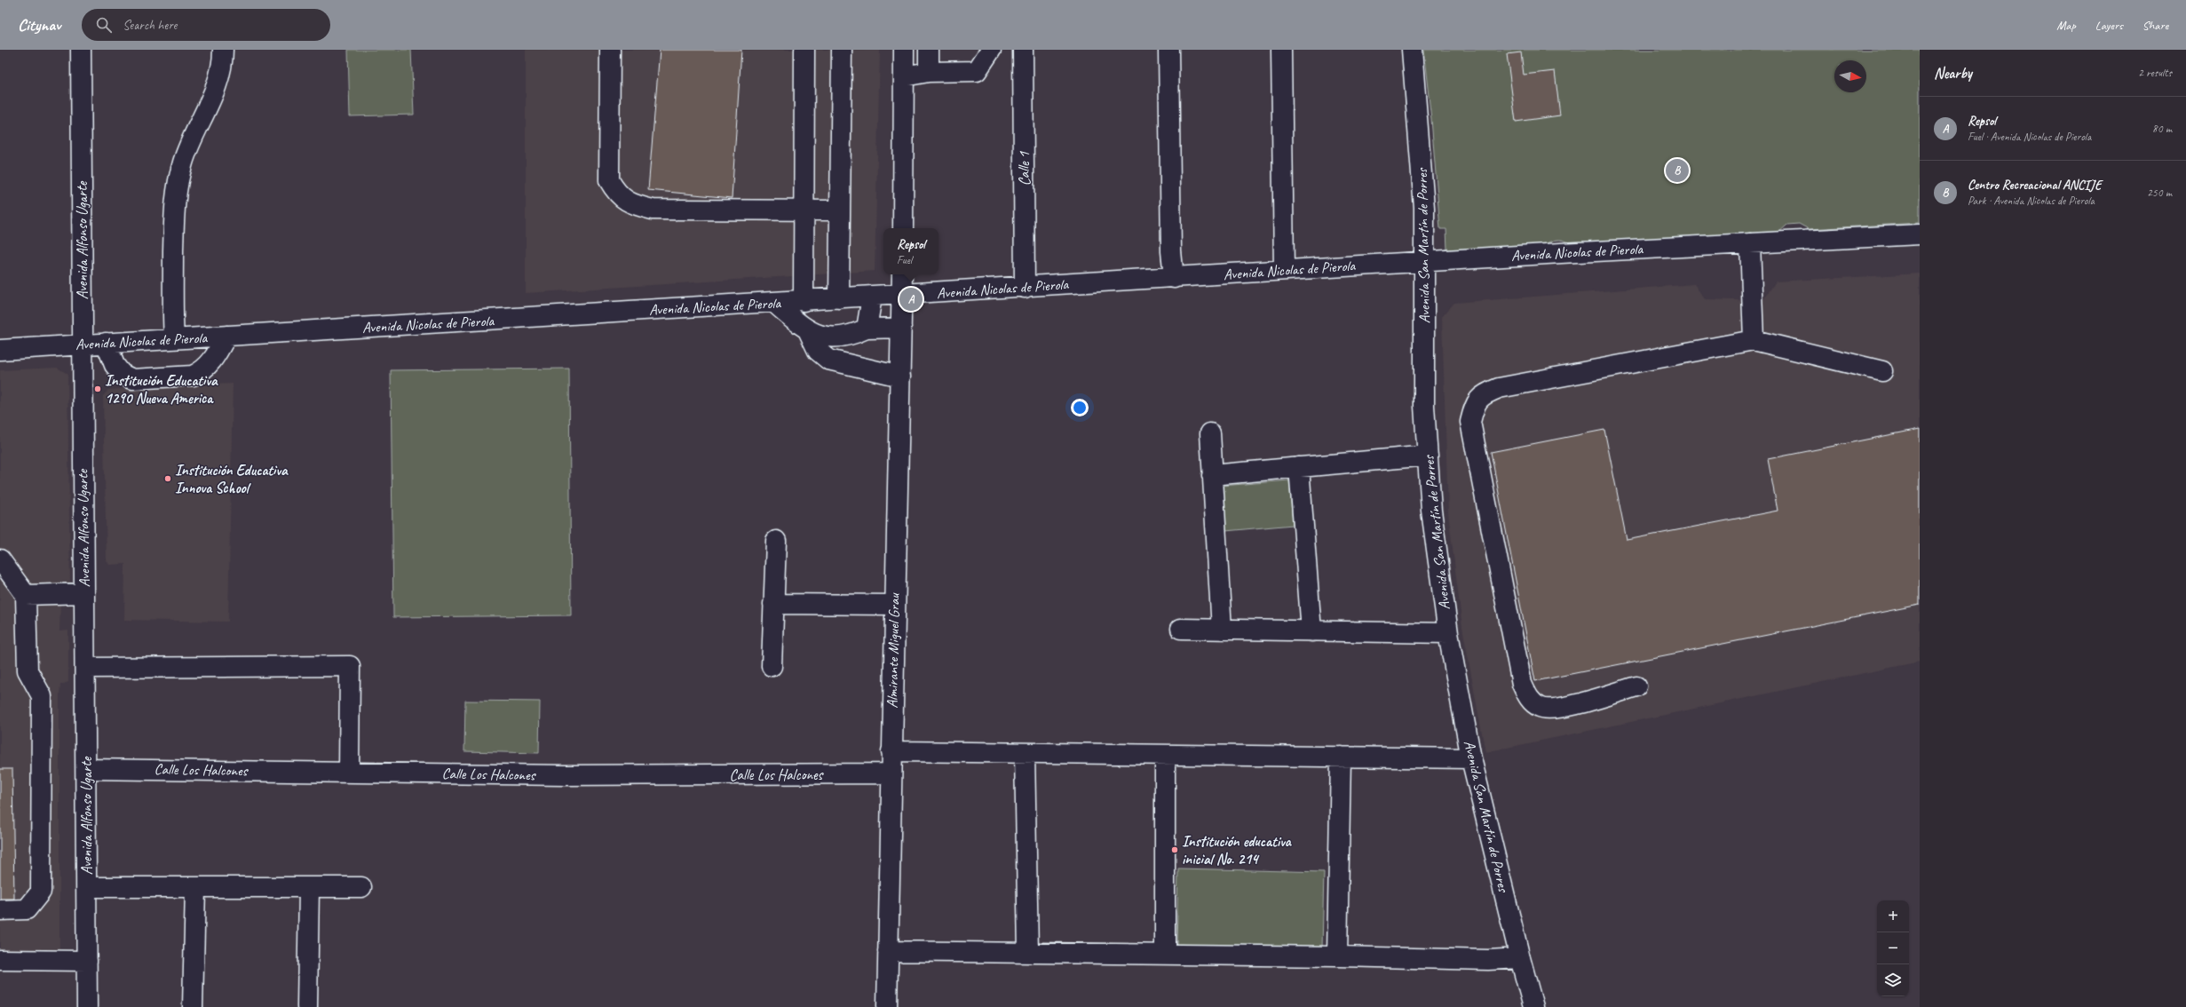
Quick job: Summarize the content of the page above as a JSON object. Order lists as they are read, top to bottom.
{
  "streets": {
    "street": [
      "Calle 1",
      "Avenida Alfonso Ugarte",
      "Avenida San Martín de Porres",
      "Avenida Nicolas de Pierola",
      "Almirante Miguel Grau",
      "Calle Los Halcones"
    ]
  },
  "crossings": [
    ["Calle 1", "Avenida Nicolas de Pierola"],
    ["Avenida Alfonso Ugarte", "Avenida Nicolas de Pierola"],
    ["Avenida Alfonso Ugarte", "Calle Los Halcones"],
    ["Avenida San Martín de Porres", "Avenida Nicolas de Pierola"],
    ["Avenida Nicolas de Pierola", "Almirante Miguel Grau"],
    ["Almirante Miguel Grau", "Calle Los Halcones"]
  ],
  "places": ["Institución Educativa 1290 Nueva America", "Institución Educativa Innova School", "Institución educativa inicial No. 214"],
  "north": "right",
  "page": {
    "header": "Citynav",
    "search": "Search here",
    "nav": ["Map", "Layers", "Share"],
    "heading": ["Nearby", "2 results"],
    "list": [
      {
        "mark": "A",
        "name": "Repsol",
        "note": "Fuel · Avenida Nicolas de Pierola",
        "value": "80 m"
      },
      {
        "mark": "B",
        "name": "Centro Recreacional ANCIJE",
        "note": "Park · Avenida Nicolas de Pierola",
        "value": "250 m"
      }
    ],
    "pins": ["B", "A"],
    "popup": ["Repsol", "Fuel"],
    "map_buttons": ["+", "−"]
  }
}
